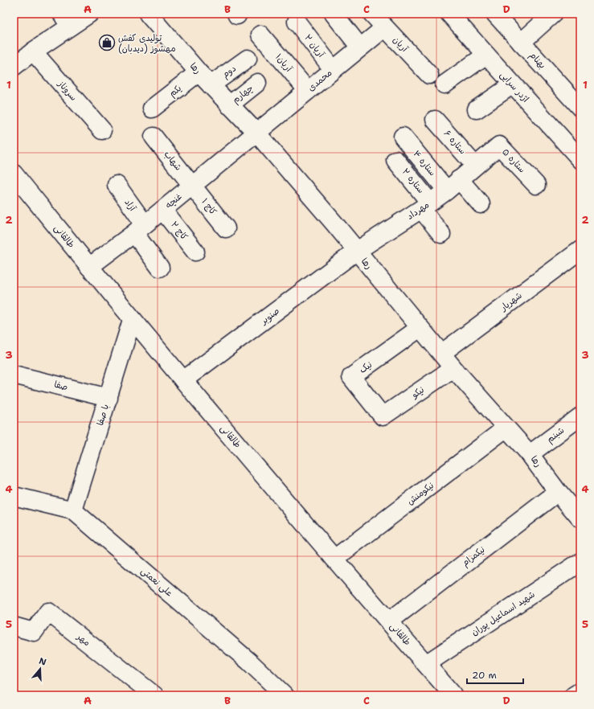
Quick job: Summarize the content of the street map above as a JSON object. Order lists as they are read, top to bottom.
{
  "streets": {
    "street": [
      "آریان",
      "آریان ۲",
      "بهنام",
      "آریان۱",
      "رها",
      "دوم",
      "محمدی",
      "اژدر سرایی",
      "سروناز",
      "یکم",
      "چهارم",
      "ستاره ۶",
      "شهاب",
      "ستاره ۵",
      "ستاره ۴",
      "ستاره ۲",
      "غنچه",
      "آزاد",
      "کاج ۱",
      "مهرداد",
      "کاج ۲",
      "طالقانی",
      "شهریار",
      "صنوبر",
      "نیک",
      "صفا",
      "نیکو",
      "با صفا",
      "شبنم",
      "نیکومنش",
      "نیکمرام",
      "علی نعمتی",
      "شهید اسماعیل پوران",
      "مهر"
    ]
  },
  "crossings": [
    ["آریان", "محمدی"],
    ["آریان ۲", "محمدی"],
    ["آریان۱", "محمدی"],
    ["رها", "دوم"],
    ["رها", "محمدی"],
    ["رها", "یکم"],
    ["رها", "چهارم"],
    ["رها", "غنچه"],
    ["رها", "مهرداد"],
    ["رها", "شهریار"],
    ["رها", "صنوبر"],
    ["رها", "نیک"],
    ["رها", "نیکو"],
    ["رها", "شبنم"],
    ["رها", "نیکومنش"],
    ["رها", "نیکمرام"],
    ["دوم", "یکم"],
    ["محمدی", "غنچه"],
    ["ستاره ۶", "ستاره ۵"],
    ["ستاره ۶", "مهرداد"],
    ["شهاب", "غنچه"],
    ["شهاب", "کاج ۱"],
    ["ستاره ۵", "مهرداد"],
    ["ستاره ۴", "مهرداد"],
    ["ستاره ۲", "مهرداد"],
    ["غنچه", "آزاد"],
    ["غنچه", "کاج ۱"],
    ["غنچه", "کاج ۲"],
    ["غنچه", "طالقانی"],
    ["مهرداد", "صنوبر"],
    ["طالقانی", "صنوبر"],
    ["طالقانی", "با صفا"],
    ["طالقانی", "نیکومنش"],
    ["طالقانی", "نیکمرام"],
    ["طالقانی", "شهید اسماعیل پوران"],
    ["نیک", "نیکو"],
    ["صفا", "با صفا"],
    ["با صفا", "علی نعمتی"]
  ],
  "places": {
    "shop": ["تولیدی کفش مهشوز (دیدبان)"]
  },
  "scale_bar": "20 m",
  "north": "top",
  "grid": {
    "columns": [
      "A",
      "B",
      "C",
      "D"
    ],
    "rows": [
      "1",
      "2",
      "3",
      "4",
      "5"
    ]
  }
}
